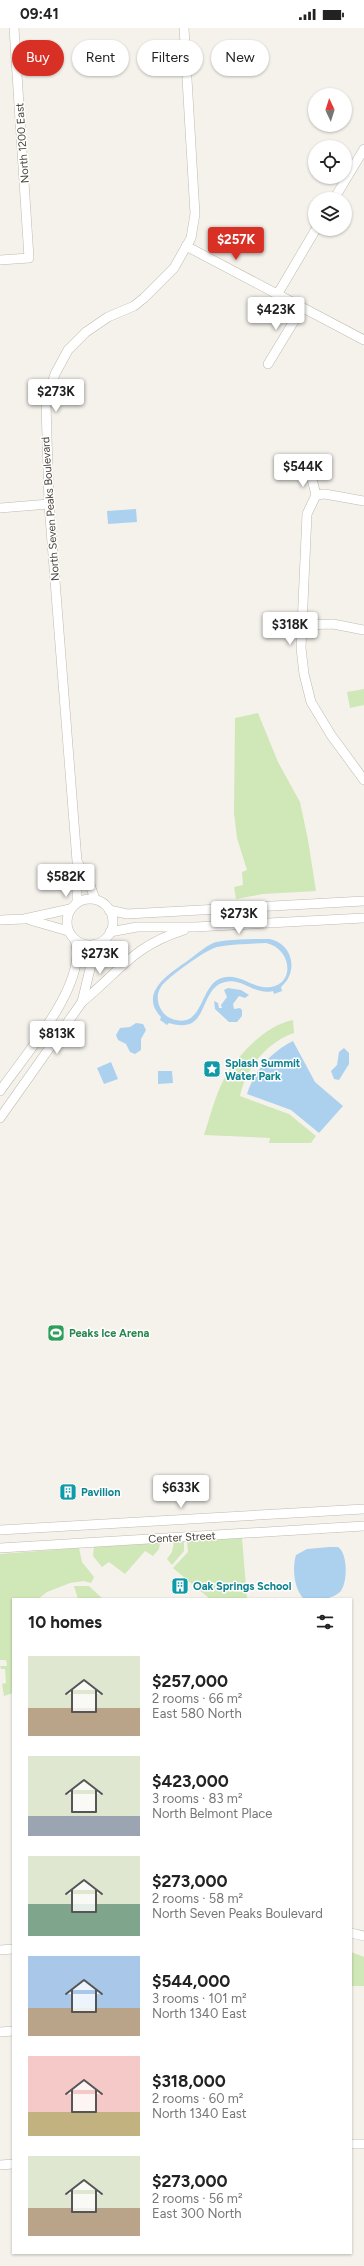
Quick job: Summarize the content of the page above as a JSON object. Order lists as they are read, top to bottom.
{
  "streets": {
    "street": ["North 1200 East", "North Seven Peaks Boulevard", "Center Street"]
  },
  "places": {
    "place": ["Splash Summit Water Park"],
    "sports": ["Peaks Ice Arena"],
    "building": ["Pavilion", "Oak Springs School"]
  },
  "north": "top",
  "page": {
    "status": "09:41",
    "chip": [
      "Buy",
      "Rent",
      "Filters",
      "New"
    ],
    "price": [
      "$257K",
      "$423K",
      "$273K",
      "$544K",
      "$318K",
      "$582K",
      "$273K",
      "$273K",
      "$813K",
      "$633K"
    ],
    "heading": "10 homes",
    "list": [
      {
        "name": "$257,000",
        "note": "2 rooms · 66 m² · East 580 North"
      },
      {
        "name": "$423,000",
        "note": "3 rooms · 83 m² · North Belmont Place"
      },
      {
        "name": "$273,000",
        "note": "2 rooms · 58 m² · North Seven Peaks Boulevard"
      },
      {
        "name": "$544,000",
        "note": "3 rooms · 101 m² · North 1340 East"
      },
      {
        "name": "$318,000",
        "note": "2 rooms · 60 m² · North 1340 East"
      },
      {
        "name": "$273,000",
        "note": "2 rooms · 56 m² · East 300 North"
      }
    ]
  }
}
